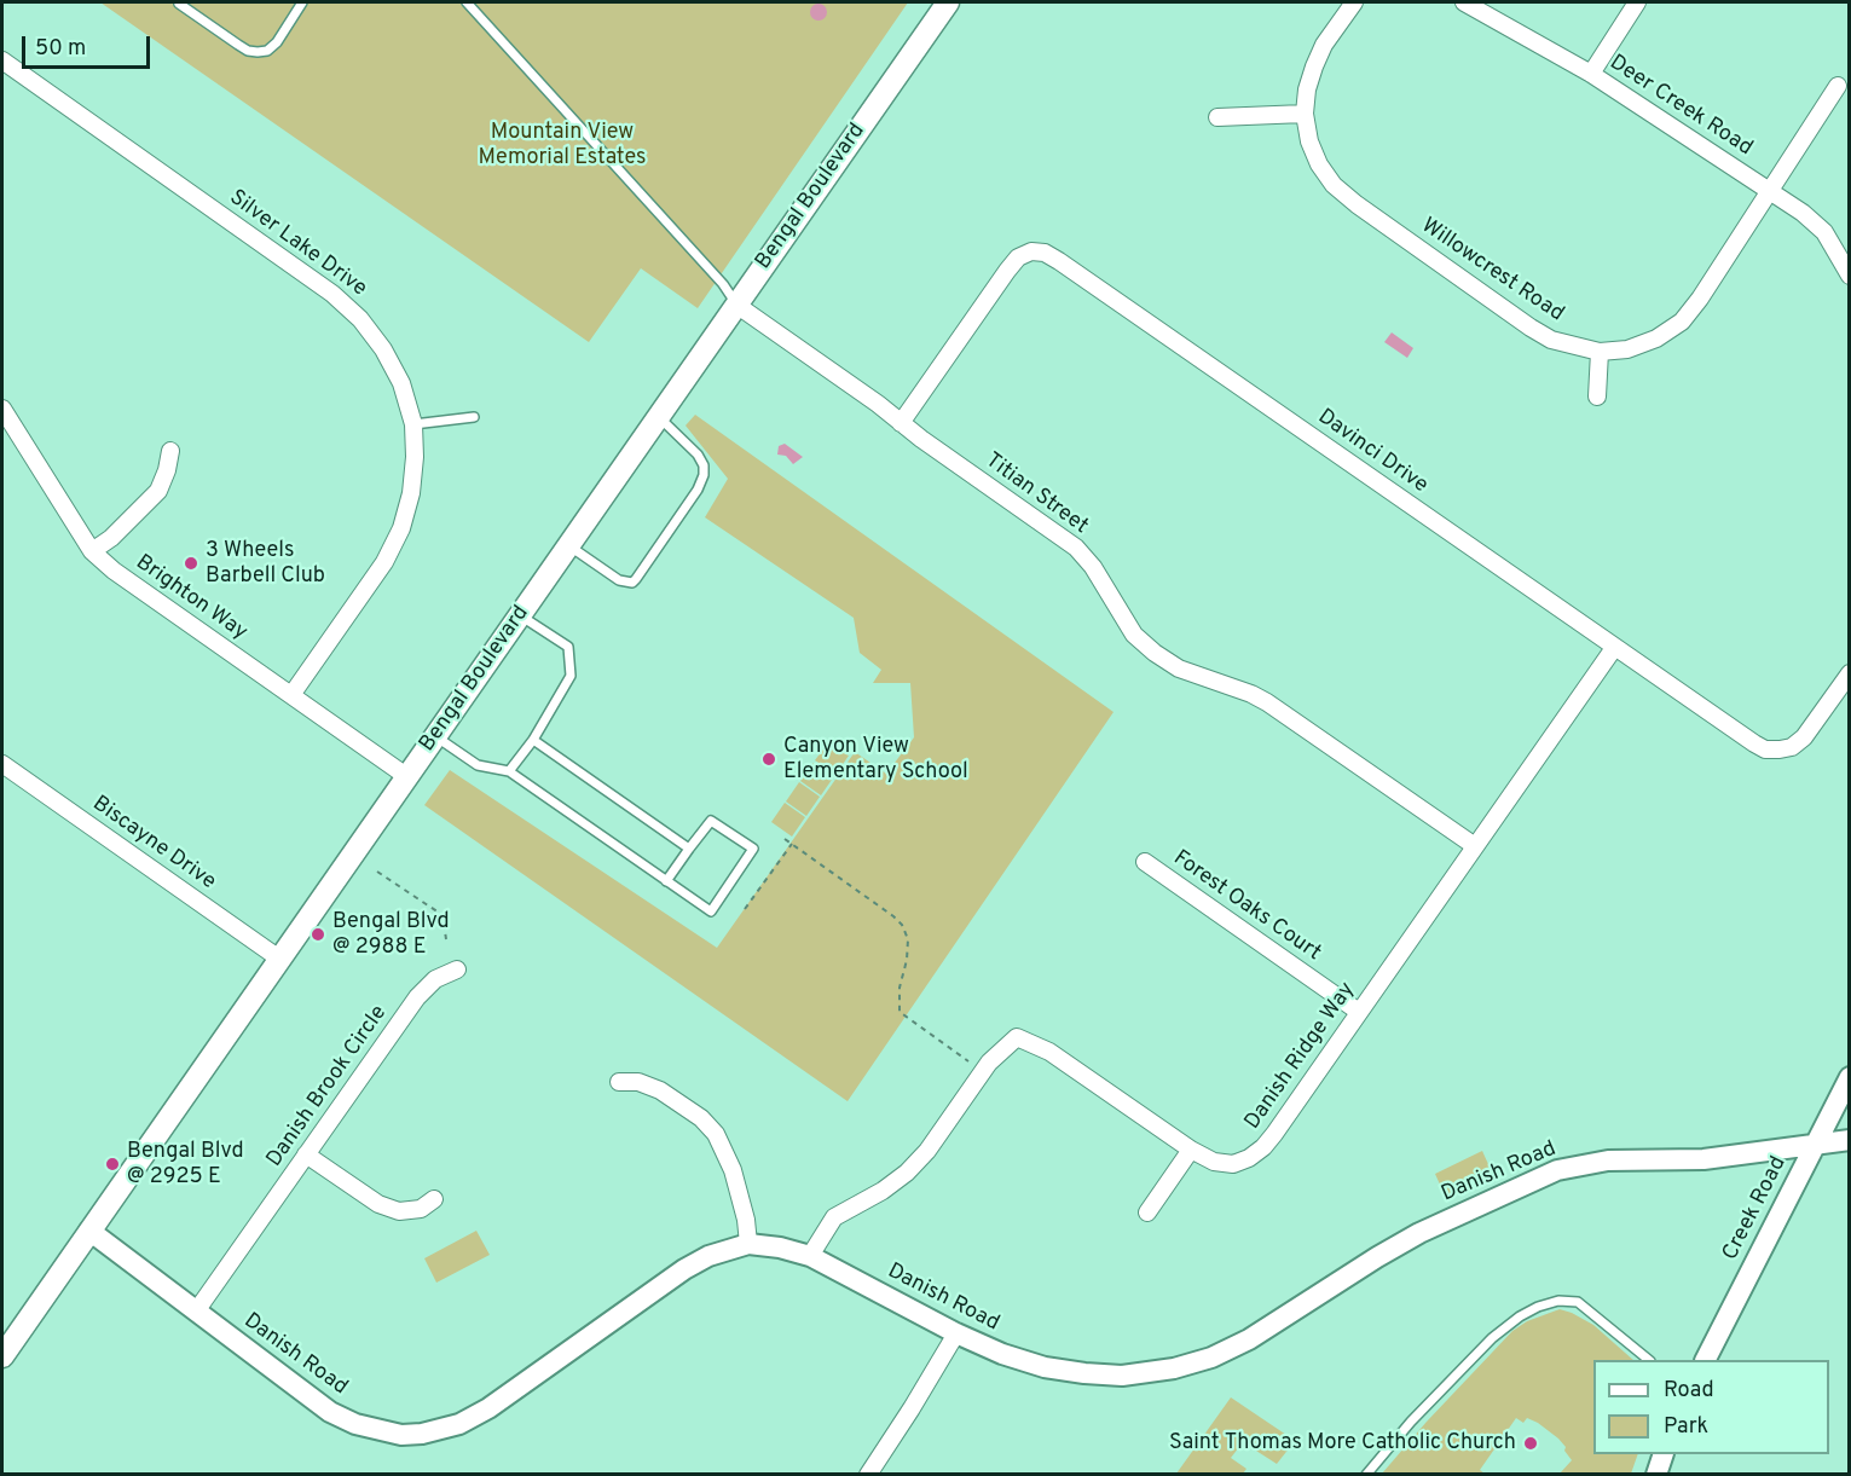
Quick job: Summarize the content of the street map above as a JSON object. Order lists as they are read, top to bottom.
{
  "streets": {
    "main road": ["Bengal Boulevard"],
    "street": [
      "Deer Creek Road",
      "Silver Lake Drive",
      "Willowcrest Road",
      "Davinci Drive",
      "Titian Street",
      "Brighton Way",
      "Biscayne Drive",
      "Forest Oaks Court",
      "Danish Ridge Way",
      "Danish Brook Circle",
      "Danish Road",
      "Creek Road"
    ]
  },
  "crossings": [
    ["Deer Creek Road", "Willowcrest Road"],
    ["Bengal Boulevard", "Titian Street"],
    ["Bengal Boulevard", "Brighton Way"],
    ["Bengal Boulevard", "Biscayne Drive"],
    ["Bengal Boulevard", "Danish Road"],
    ["Silver Lake Drive", "Brighton Way"],
    ["Davinci Drive", "Titian Street"],
    ["Davinci Drive", "Danish Ridge Way"],
    ["Titian Street", "Danish Ridge Way"],
    ["Forest Oaks Court", "Danish Ridge Way"],
    ["Danish Ridge Way", "Danish Road"],
    ["Danish Brook Circle", "Danish Road"],
    ["Danish Road", "Creek Road"]
  ],
  "parks": ["Mountain View Memorial Estates"],
  "places": [
    "3 Wheels Barbell Club",
    "Canyon View Elementary School",
    "Bengal Blvd @ 2988 E",
    "Bengal Blvd @ 2925 E",
    "Saint Thomas More Catholic Church"
  ],
  "legend": ["Road", "Park"],
  "scale_bar": "50 m"
}
